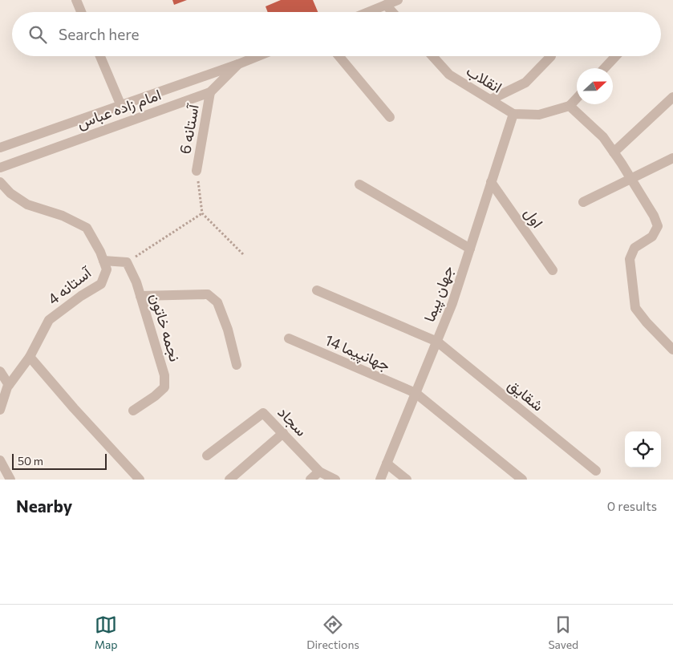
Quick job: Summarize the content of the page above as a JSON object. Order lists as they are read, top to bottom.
{
  "streets": {
    "street": [
      "انقلاب",
      "امام زاده عباس",
      "آستانه 6",
      "اول",
      "آستانه 4",
      "جهان پیما",
      "نجمه خاتون",
      "جهانپیما 14",
      "شقایق",
      "سجاد"
    ]
  },
  "crossings": [
    ["انقلاب", "جهان پیما"],
    ["امام زاده عباس", "آستانه 6"],
    ["اول", "جهان پیما"],
    ["جهان پیما", "جهانپیما 14"],
    ["جهان پیما", "شقایق"]
  ],
  "scale_bar": "50 m",
  "north": "right",
  "page": {
    "search": "Search here",
    "scale": "50 m",
    "heading": ["Nearby", "0 results"],
    "nav": ["Map", "Directions", "Saved"]
  }
}
